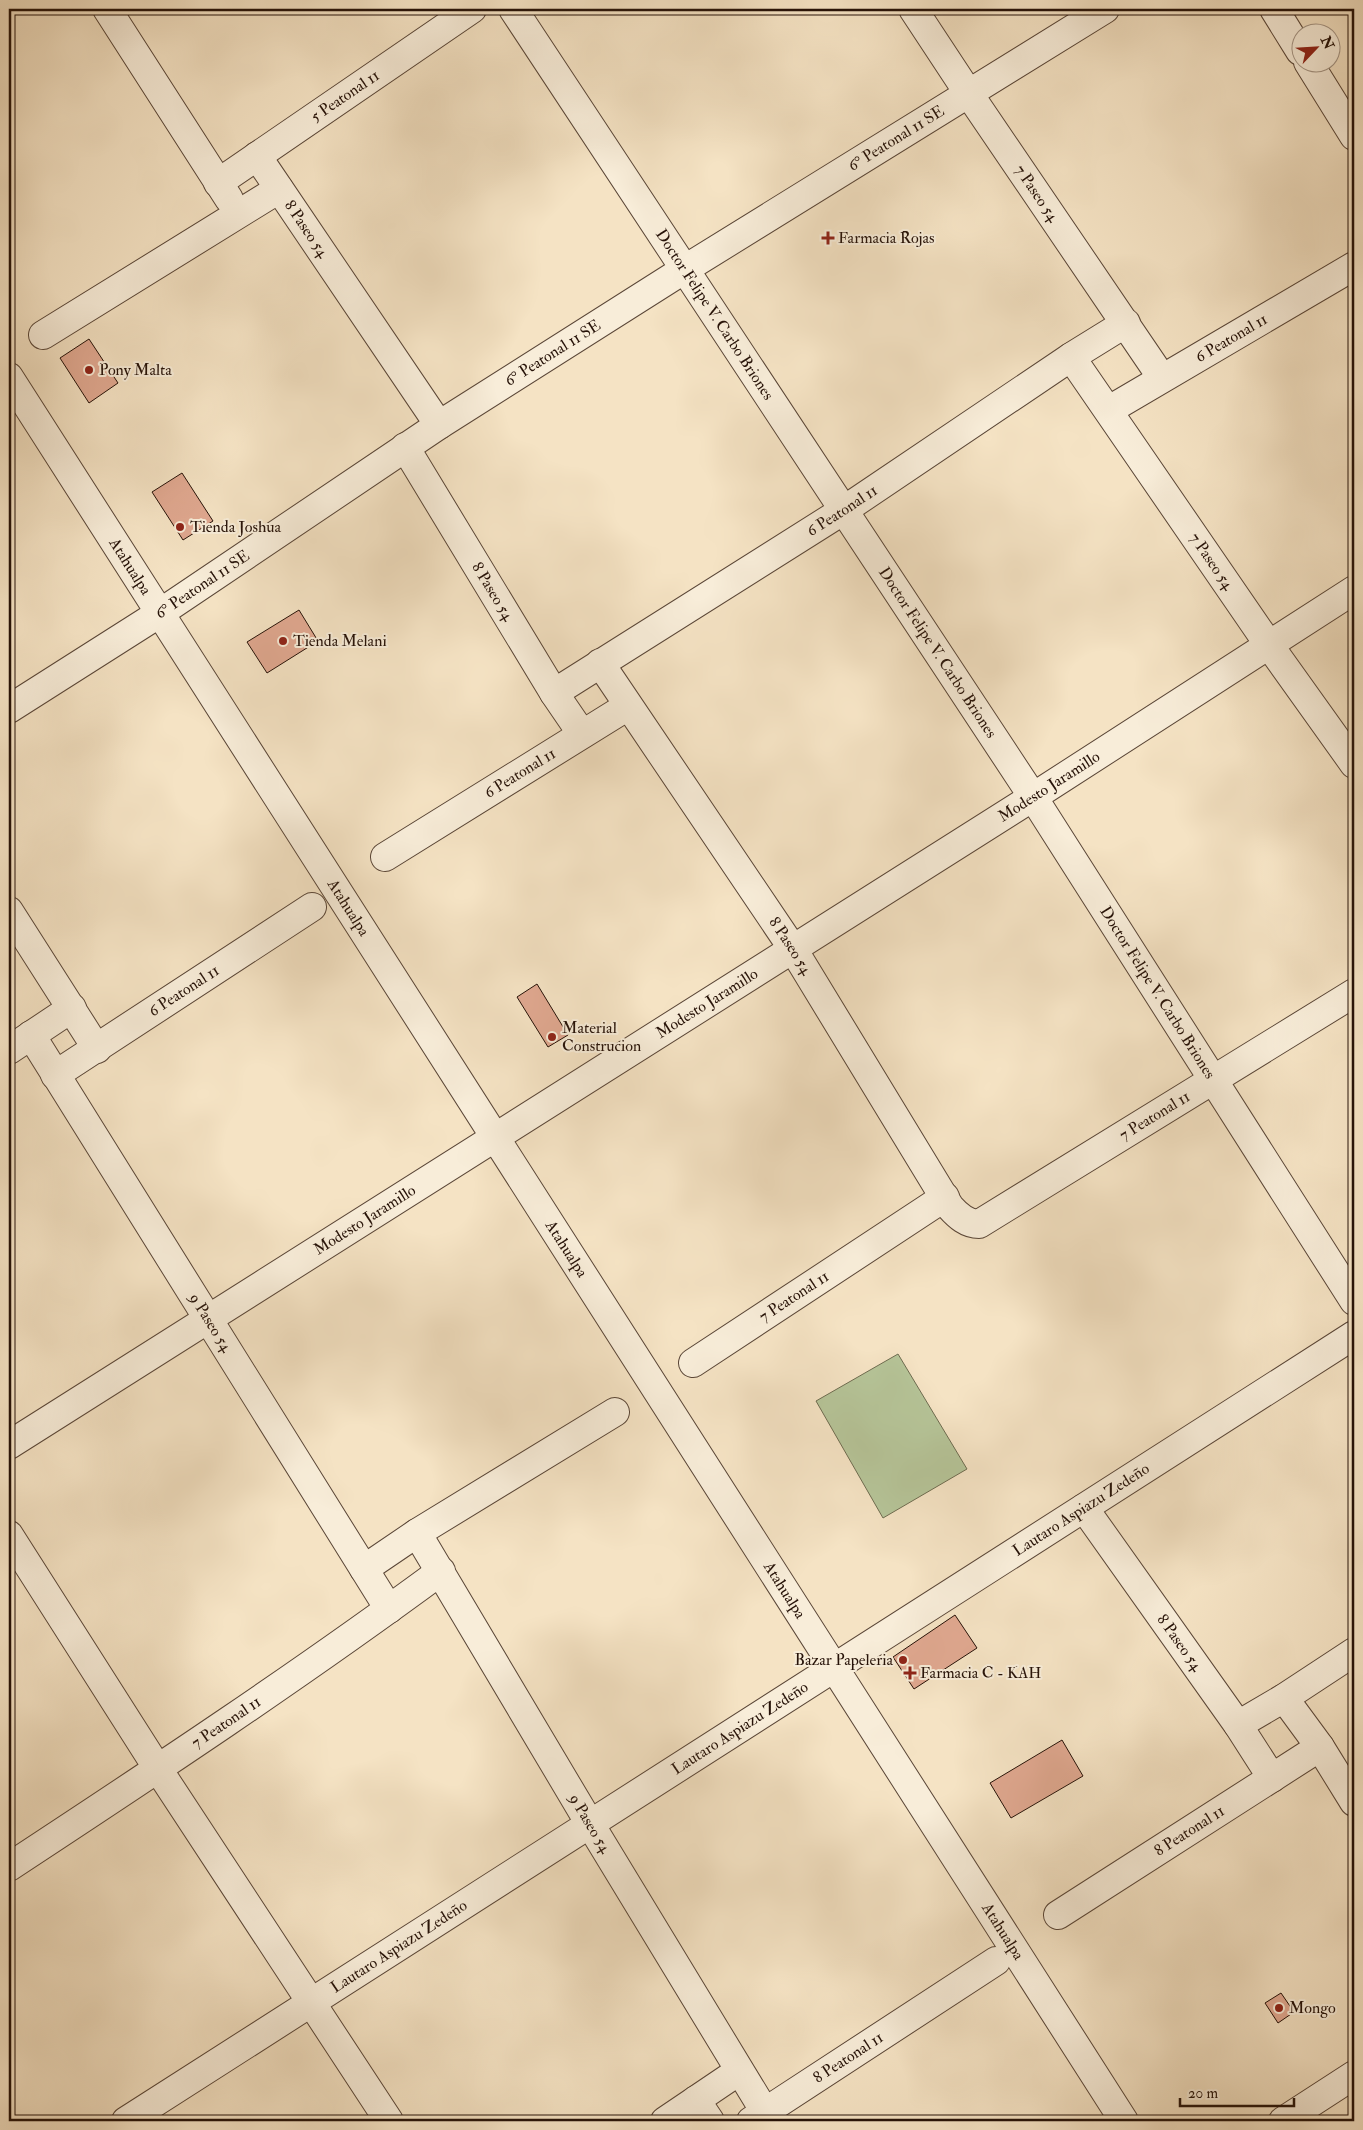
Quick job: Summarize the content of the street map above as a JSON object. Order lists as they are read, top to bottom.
{
  "streets": {
    "street": [
      "5 Peatonal 11",
      "6° Peatonal 11 SE",
      "7 Paseo 54",
      "8 Paseo 54",
      "Doctor Felipe V. Carbo Briones",
      "6 Peatonal 11",
      "Atahualpa",
      "Modesto Jaramillo",
      "7 Peatonal 11",
      "9 Paseo 54",
      "Lautaro Aspiazu Zedeño",
      "8 Peatonal 11"
    ]
  },
  "crossings": [
    ["5 Peatonal 11", "8 Paseo 54"],
    ["6° Peatonal 11 SE", "7 Paseo 54"],
    ["6° Peatonal 11 SE", "8 Paseo 54"],
    ["6° Peatonal 11 SE", "Doctor Felipe V. Carbo Briones"],
    ["6° Peatonal 11 SE", "Atahualpa"],
    ["7 Paseo 54", "6 Peatonal 11"],
    ["7 Paseo 54", "Modesto Jaramillo"],
    ["8 Paseo 54", "6 Peatonal 11"],
    ["8 Paseo 54", "Modesto Jaramillo"],
    ["8 Paseo 54", "7 Peatonal 11"],
    ["8 Paseo 54", "Lautaro Aspiazu Zedeño"],
    ["8 Paseo 54", "8 Peatonal 11"],
    ["Doctor Felipe V. Carbo Briones", "6 Peatonal 11"],
    ["Doctor Felipe V. Carbo Briones", "Modesto Jaramillo"],
    ["Doctor Felipe V. Carbo Briones", "7 Peatonal 11"],
    ["6 Peatonal 11", "9 Paseo 54"],
    ["Atahualpa", "Modesto Jaramillo"],
    ["Atahualpa", "Lautaro Aspiazu Zedeño"],
    ["Modesto Jaramillo", "9 Paseo 54"],
    ["7 Peatonal 11", "9 Paseo 54"],
    ["9 Paseo 54", "Lautaro Aspiazu Zedeño"],
    ["9 Paseo 54", "8 Peatonal 11"]
  ],
  "places": {
    "health": ["Farmacia Rojas", "Farmacia C - KAH"],
    "other": [
      "Pony Malta",
      "Tienda Joshua",
      "Tienda Melani",
      "Material Construcion",
      "Bazar Papeleria",
      "Mongo"
    ]
  },
  "scale_bar": "20 m",
  "north": "top right"
}
